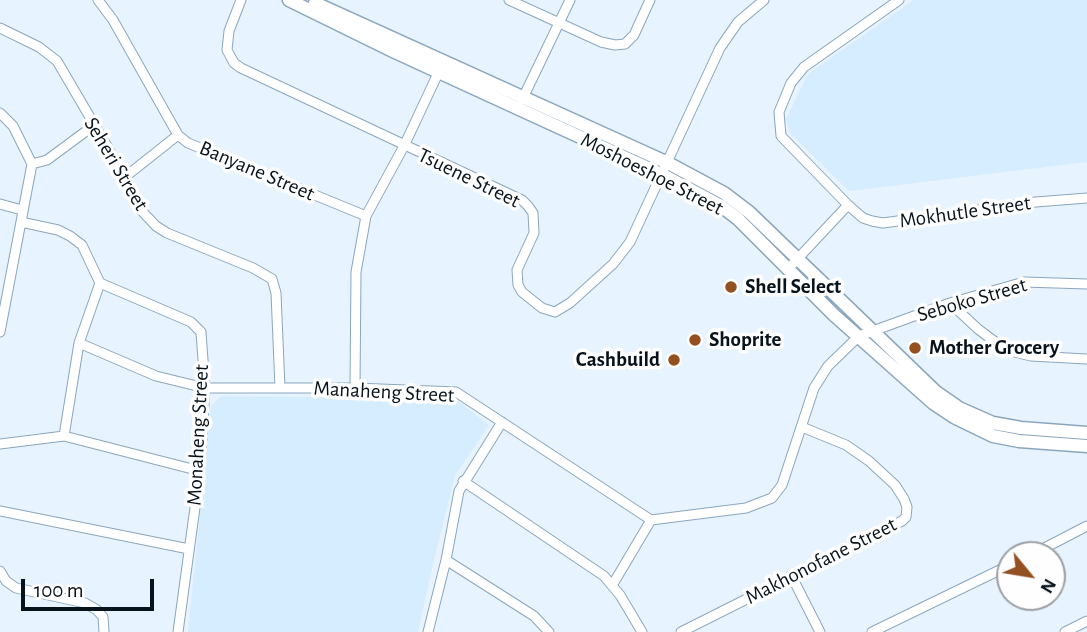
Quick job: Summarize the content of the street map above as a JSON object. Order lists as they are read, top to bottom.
{
  "streets": {
    "street": [
      "Seheri Street",
      "Banyane Street",
      "Moshoeshoe Street",
      "Tsuene Street",
      "Mokhutle Street",
      "Seboko Street",
      "Manaheng Street",
      "Monaheng Street",
      "Makhonofane Street"
    ]
  },
  "crossings": [
    ["Seheri Street", "Manaheng Street"],
    ["Moshoeshoe Street", "Tsuene Street"],
    ["Moshoeshoe Street", "Seboko Street"],
    ["Manaheng Street", "Monaheng Street"]
  ],
  "places": [
    "Shell Select",
    "Shoprite",
    "Mother Grocery",
    "Cashbuild"
  ],
  "scale_bar": "100 m",
  "north": "bottom right"
}
